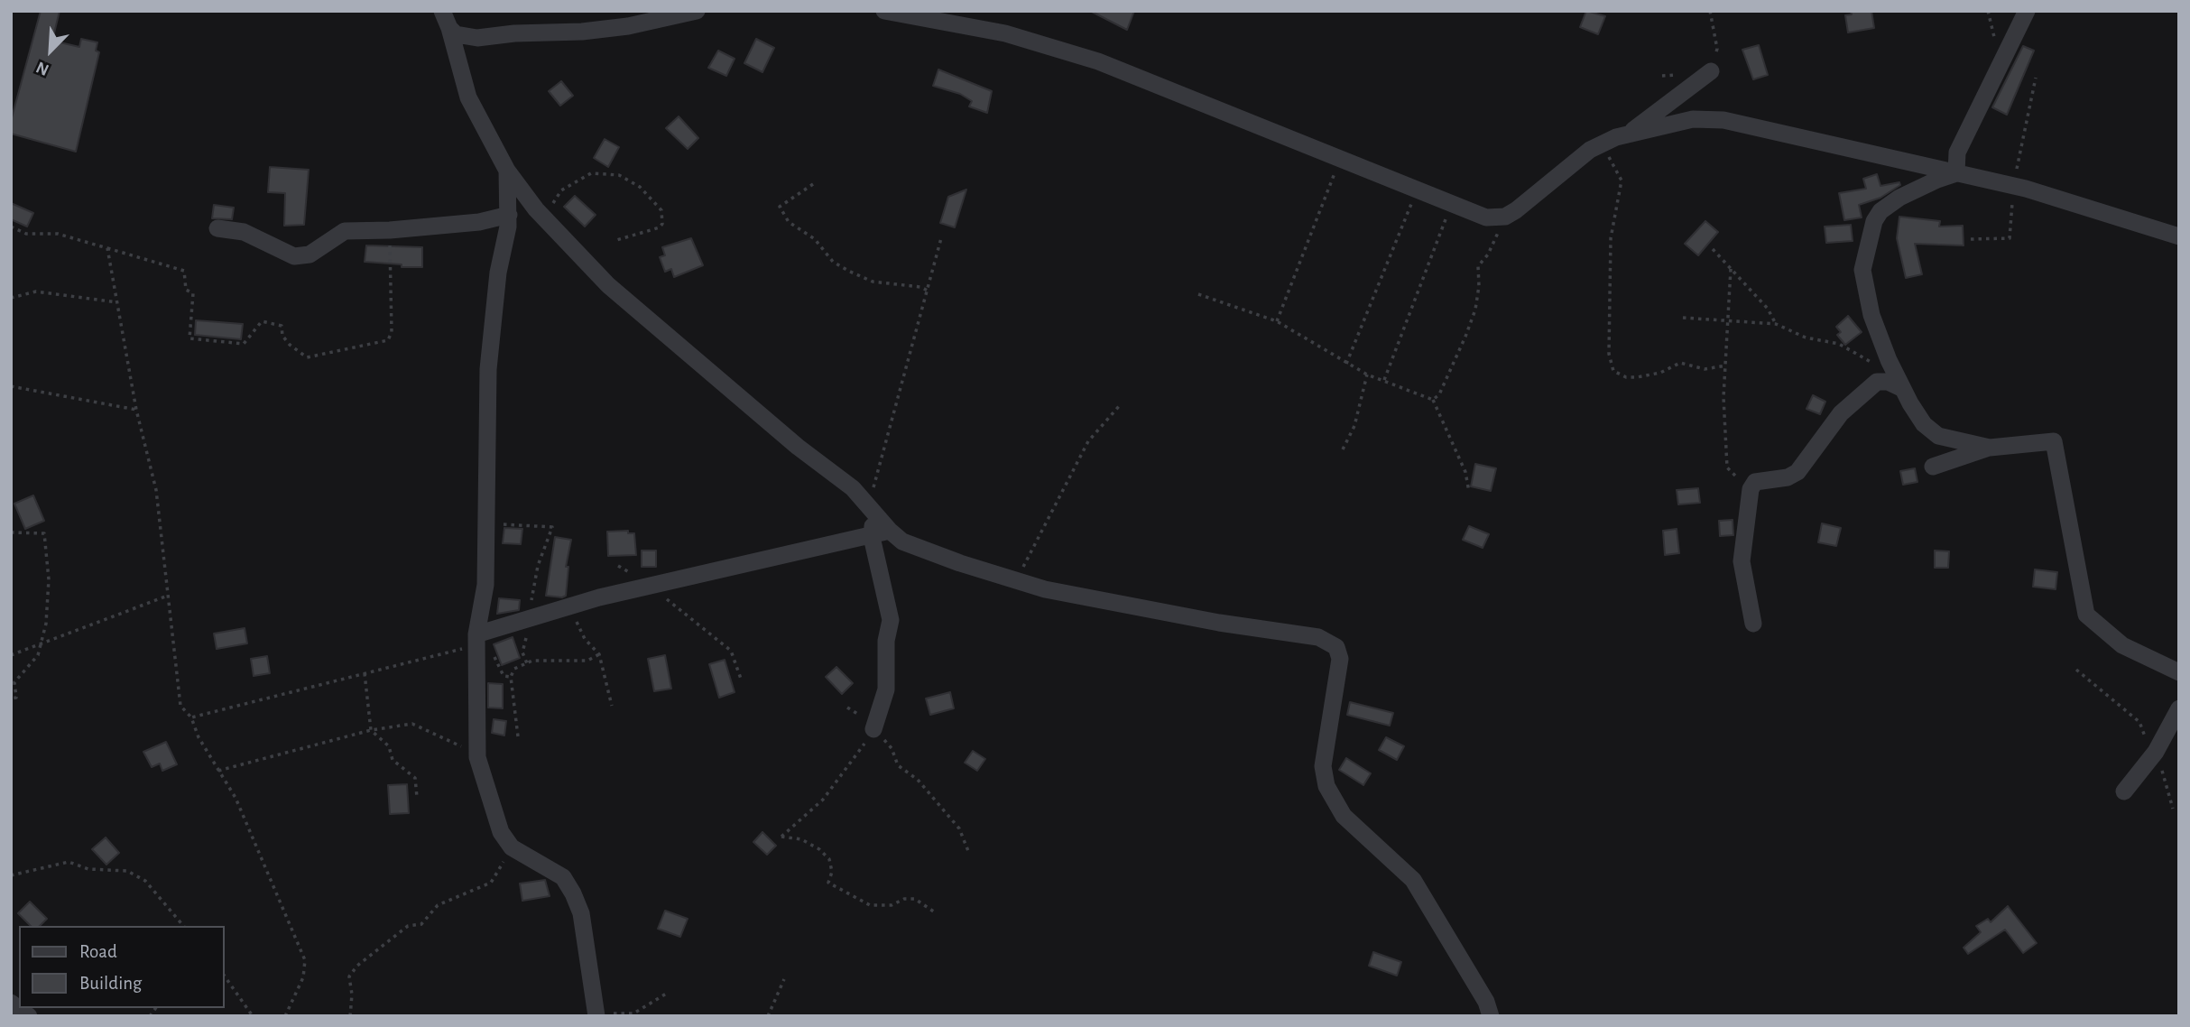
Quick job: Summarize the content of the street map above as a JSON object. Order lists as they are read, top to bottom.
{
  "legend": ["Road", "Building"],
  "north": "bottom left"
}
